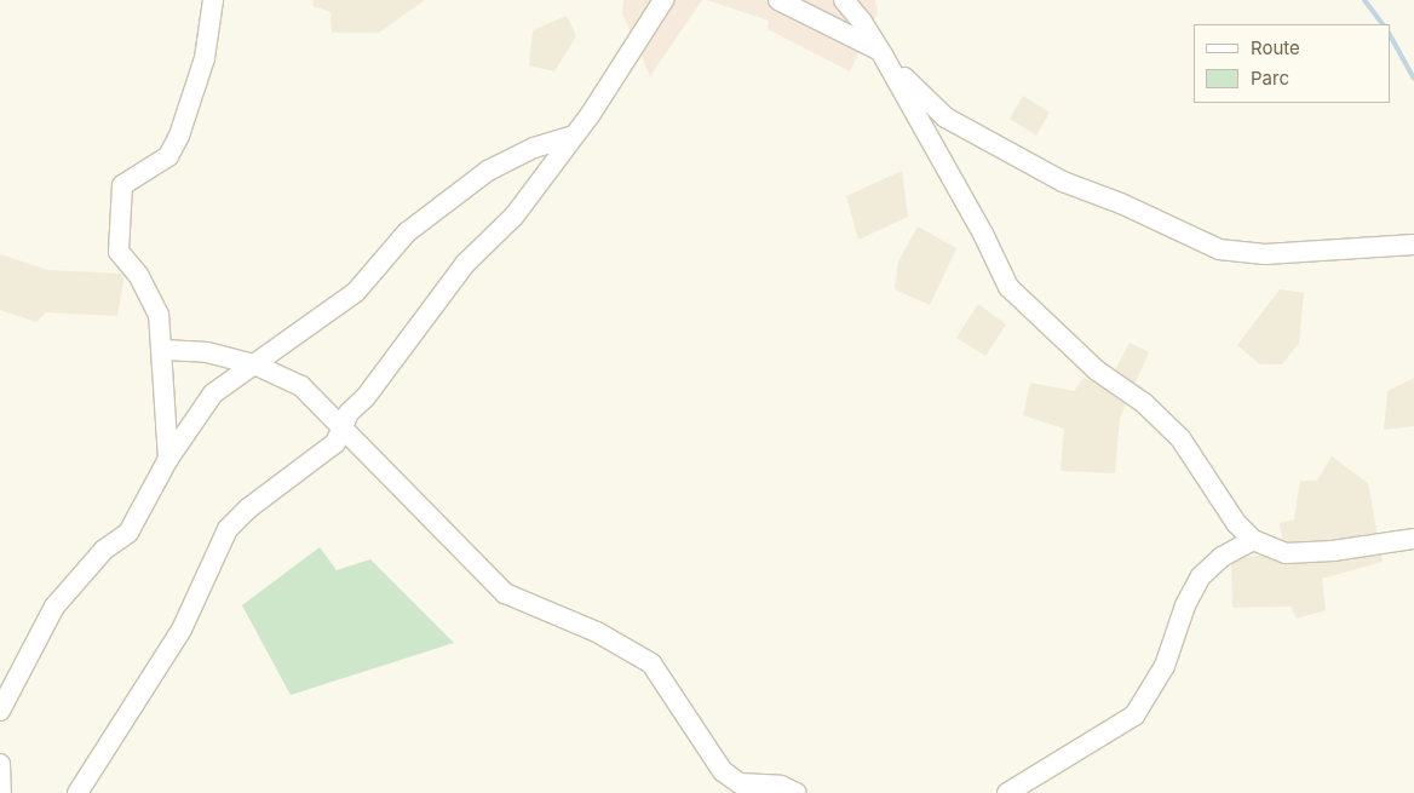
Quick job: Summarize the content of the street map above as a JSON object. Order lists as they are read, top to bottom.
{
  "legend": ["Route", "Parc"]
}
